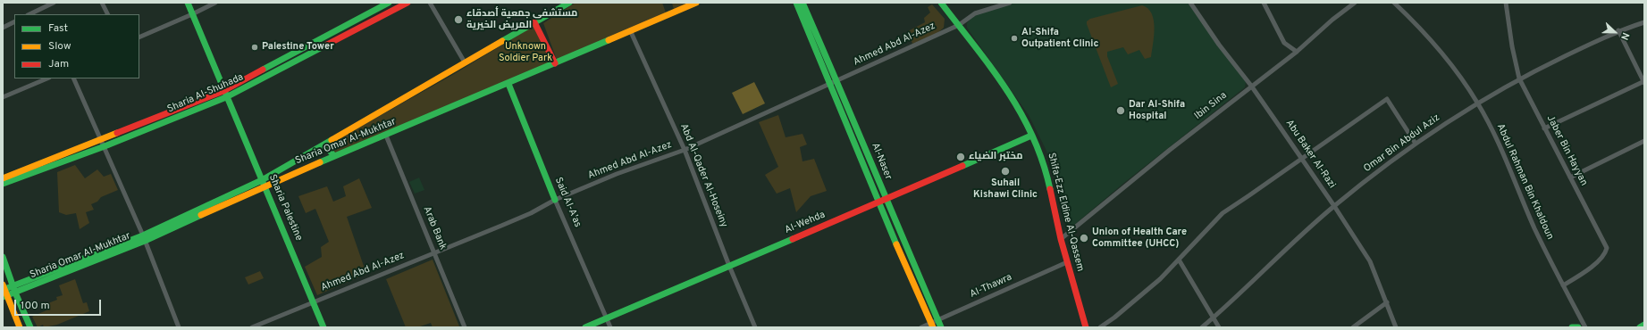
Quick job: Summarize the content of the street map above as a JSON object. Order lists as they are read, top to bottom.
{
  "streets": {
    "main road": [
      "Sharia Al-Shuhada",
      "Sharia Omar Al-Mukhtar",
      "Al-Naser",
      "Said Al-A'as",
      "Sharia Palestine",
      "Shifa-Ezz Eldine Al-Qassem",
      "Al-Wehda"
    ],
    "street": [
      "Ahmed Abd Al-Azez",
      "Ibin Sina",
      "Omar Bin Abdul Aziz",
      "Jaber Bin Hayyan",
      "Abu Baker Al-Razi",
      "Abd Al-Qader Al-Hoseiny",
      "Abdul Rahman Bin Khaldoun",
      "Arab Bank",
      "Al-Thawra"
    ]
  },
  "crossings": [
    ["Ahmed Abd Al-Azez", "Al-Naser"],
    ["Ahmed Abd Al-Azez", "Abd Al-Qader Al-Hoseiny"],
    ["Ahmed Abd Al-Azez", "Said Al-A'as"],
    ["Ahmed Abd Al-Azez", "Sharia Palestine"],
    ["Ahmed Abd Al-Azez", "Shifa-Ezz Eldine Al-Qassem"],
    ["Ahmed Abd Al-Azez", "Arab Bank"],
    ["Sharia Al-Shuhada", "Sharia Palestine"],
    ["Ibin Sina", "Abu Baker Al-Razi"],
    ["Ibin Sina", "Shifa-Ezz Eldine Al-Qassem"],
    ["Sharia Omar Al-Mukhtar", "Abd Al-Qader Al-Hoseiny"],
    ["Sharia Omar Al-Mukhtar", "Said Al-A'as"],
    ["Sharia Omar Al-Mukhtar", "Sharia Palestine"],
    ["Sharia Omar Al-Mukhtar", "Arab Bank"],
    ["Omar Bin Abdul Aziz", "Jaber Bin Hayyan"],
    ["Omar Bin Abdul Aziz", "Abu Baker Al-Razi"],
    ["Omar Bin Abdul Aziz", "Abdul Rahman Bin Khaldoun"],
    ["Jaber Bin Hayyan", "Abdul Rahman Bin Khaldoun"],
    ["Al-Naser", "Al-Wehda"],
    ["Al-Naser", "Al-Thawra"],
    ["Abd Al-Qader Al-Hoseiny", "Al-Wehda"],
    ["Said Al-A'as", "Al-Wehda"],
    ["Shifa-Ezz Eldine Al-Qassem", "Al-Wehda"],
    ["Shifa-Ezz Eldine Al-Qassem", "Al-Thawra"]
  ],
  "parks": ["Unknown Soldier Park"],
  "places": [
    "مستشفى جمعية أصدقاء المريض الخيرية",
    "Al-Shifa Outpatient Clinic",
    "Palestine Tower",
    "Dar Al-Shifa Hospital",
    "مختبر الضياء",
    "Suhail Kishawi Clinic",
    "Union of Health Care Committee (UHCC)"
  ],
  "legend": ["Fast", "Slow", "Jam"],
  "scale_bar": "100 m",
  "north": "right"
}
